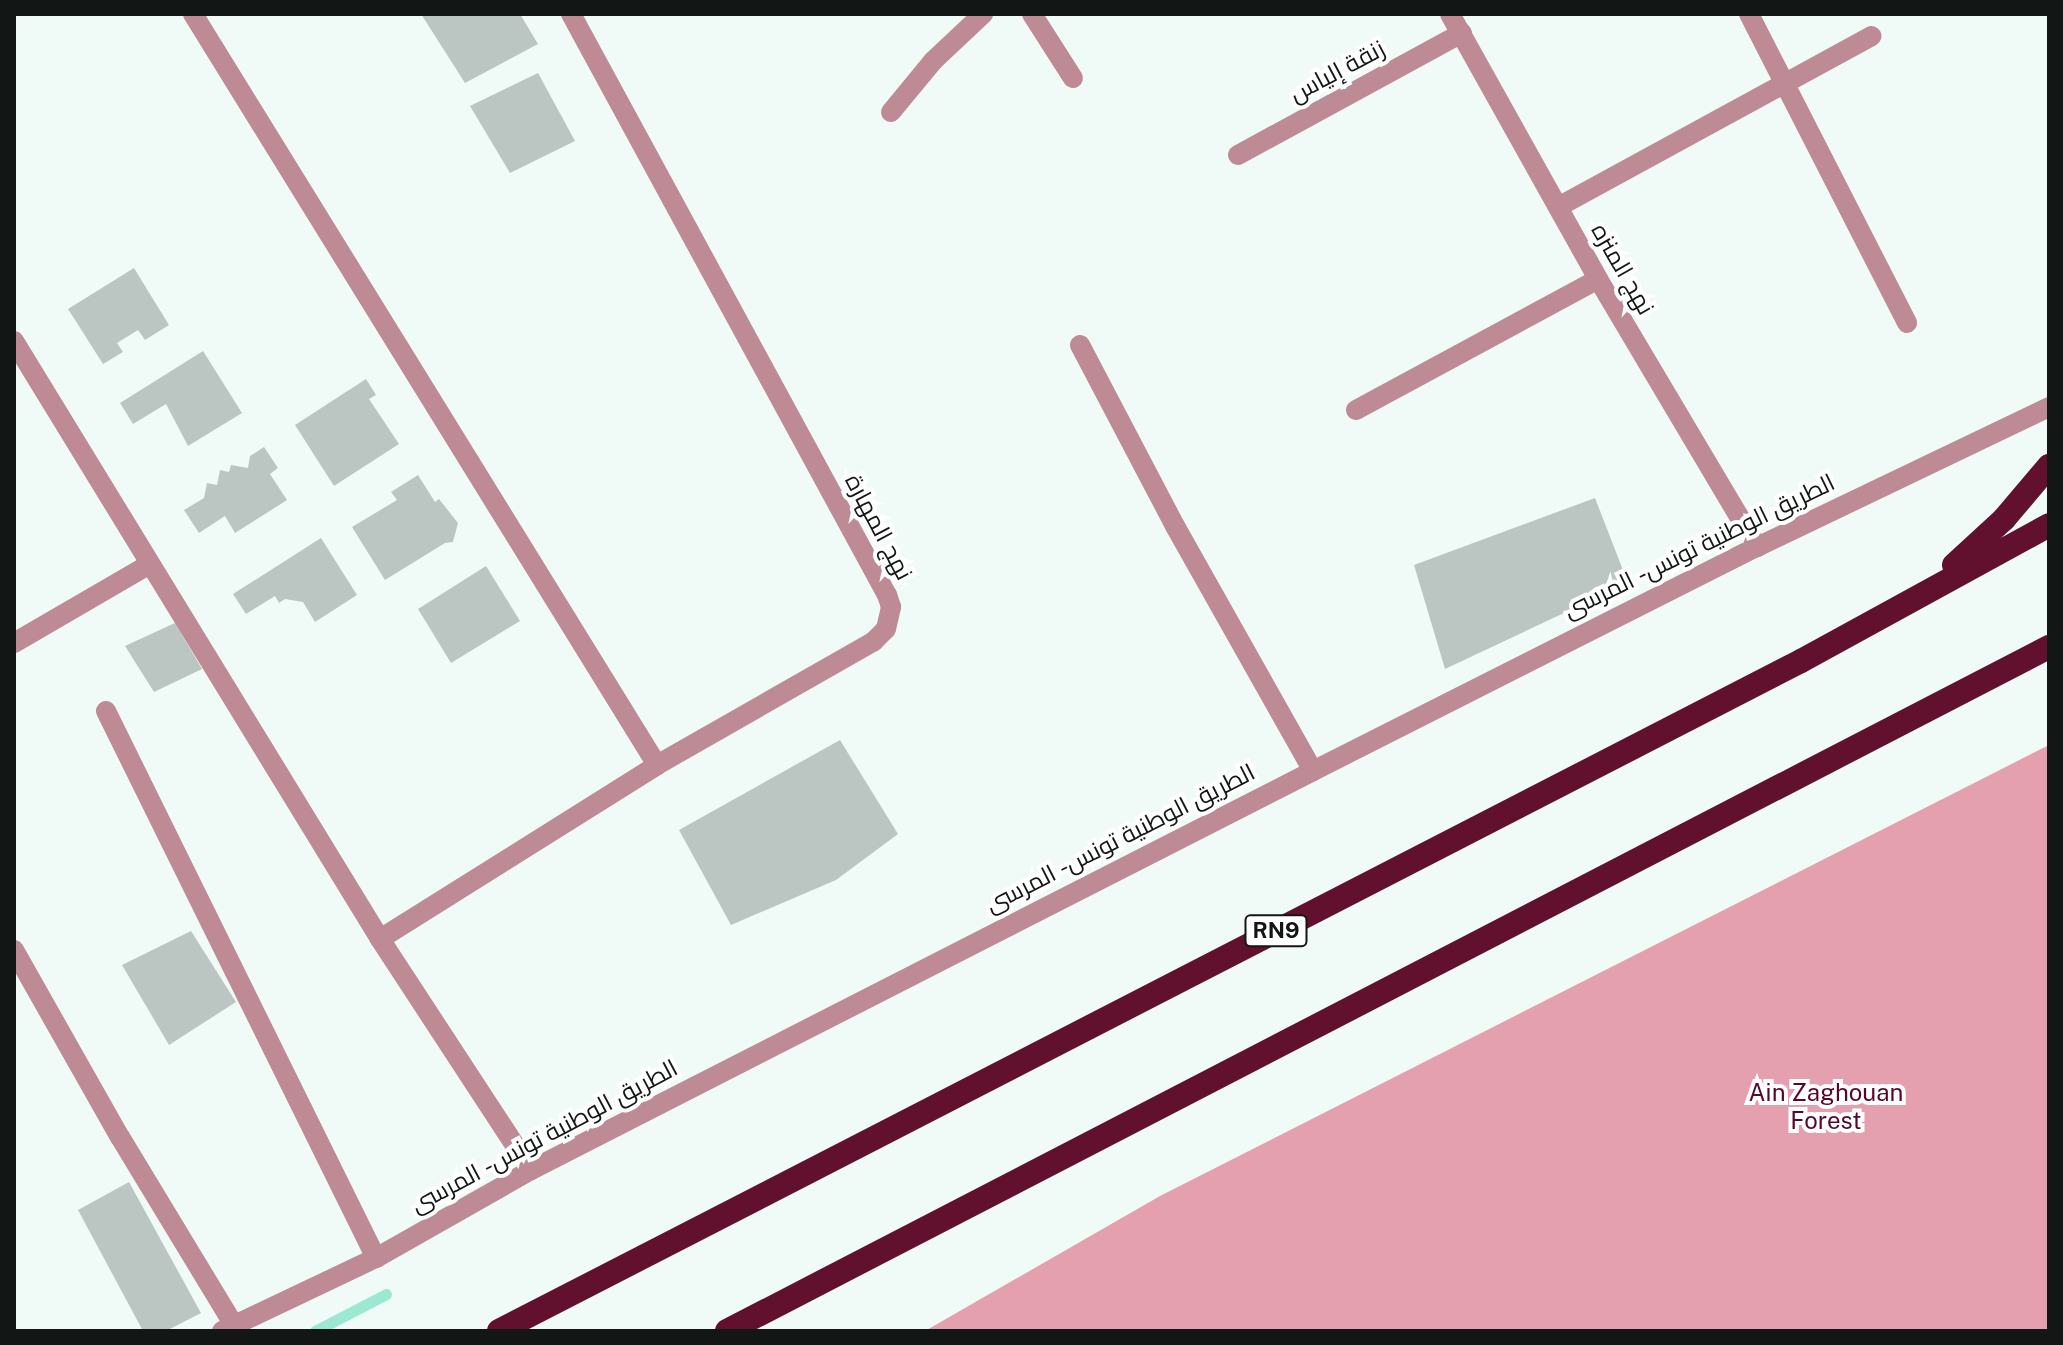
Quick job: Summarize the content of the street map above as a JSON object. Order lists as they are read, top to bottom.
{
  "streets": {
    "highway": ["RN9"],
    "street": [
      "زنقة إلياس",
      "نهج المنزه",
      "نهج المهارة",
      "الطريق الوطنية تونس - المرسى"
    ]
  },
  "crossings": [
    ["زنقة إلياس", "نهج المنزه"],
    ["نهج المنزه", "الطريق الوطنية تونس - المرسى"]
  ],
  "parks": ["Ain Zaghouan Forest"]
}
